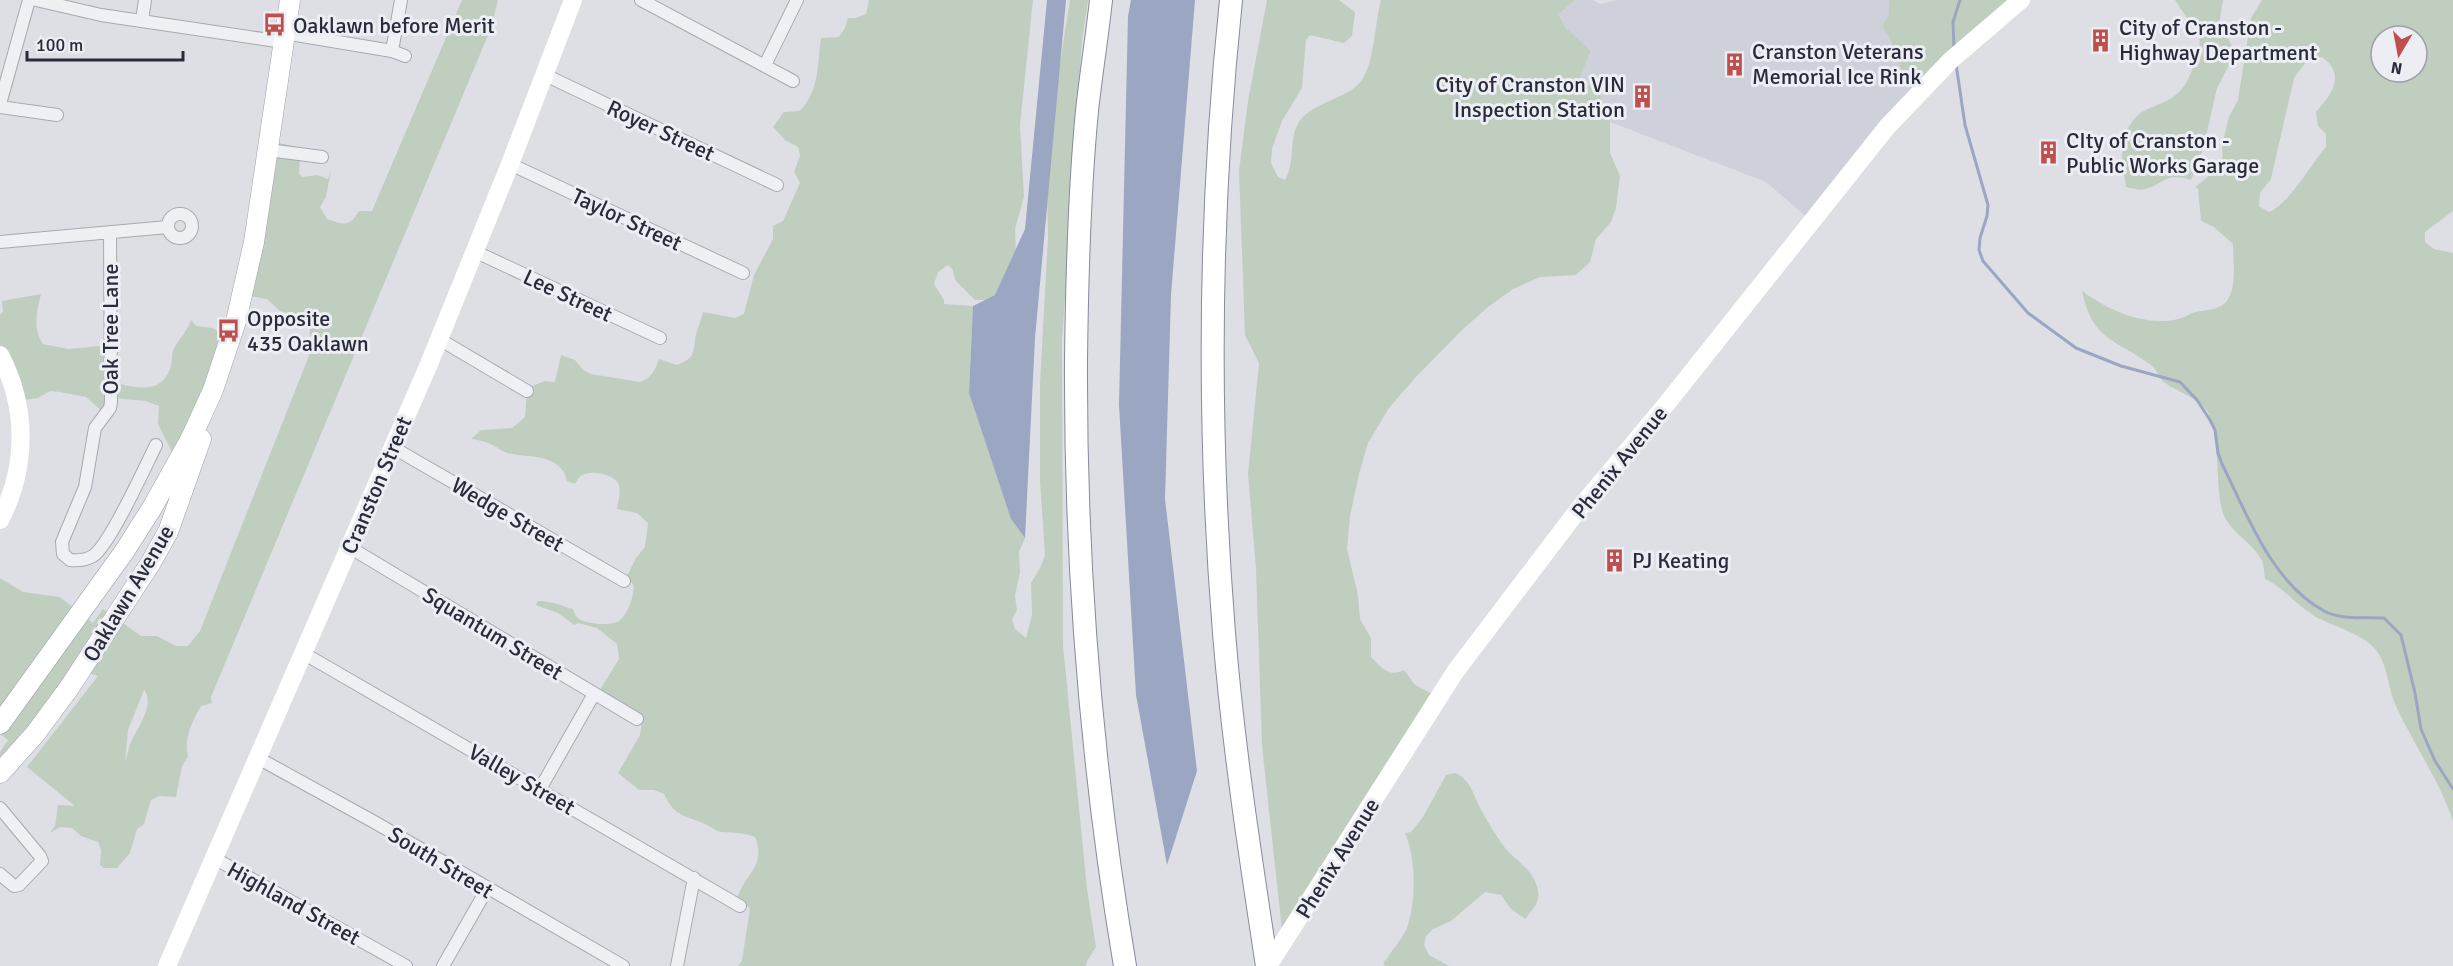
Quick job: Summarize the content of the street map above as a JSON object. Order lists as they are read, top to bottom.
{
  "streets": {
    "main road": ["Phenix Avenue", "Cranston Street", "Oaklawn Avenue"],
    "street": [
      "Royer Street",
      "Taylor Street",
      "Lee Street",
      "Oak Tree Lane",
      "Wedge Street",
      "Squantum Street",
      "Valley Street",
      "South Street",
      "Highland Street"
    ]
  },
  "crossings": [
    ["Royer Street", "Cranston Street"],
    ["Taylor Street", "Cranston Street"],
    ["Lee Street", "Cranston Street"],
    ["Cranston Street", "Wedge Street"],
    ["Cranston Street", "Squantum Street"],
    ["Cranston Street", "Valley Street"],
    ["Cranston Street", "South Street"],
    ["Cranston Street", "Highland Street"]
  ],
  "places": {
    "bus stop": ["Oaklawn before Merit", "Opposite 435 Oaklawn"],
    "building": [
      "City of Cranston - Highway Department",
      "Cranston Veterans Memorial Ice Rink",
      "City of Cranston VIN Inspection Station",
      "CIty of Cranston - Public Works Garage",
      "PJ Keating"
    ]
  },
  "scale_bar": "100 m",
  "north": "bottom"
}
